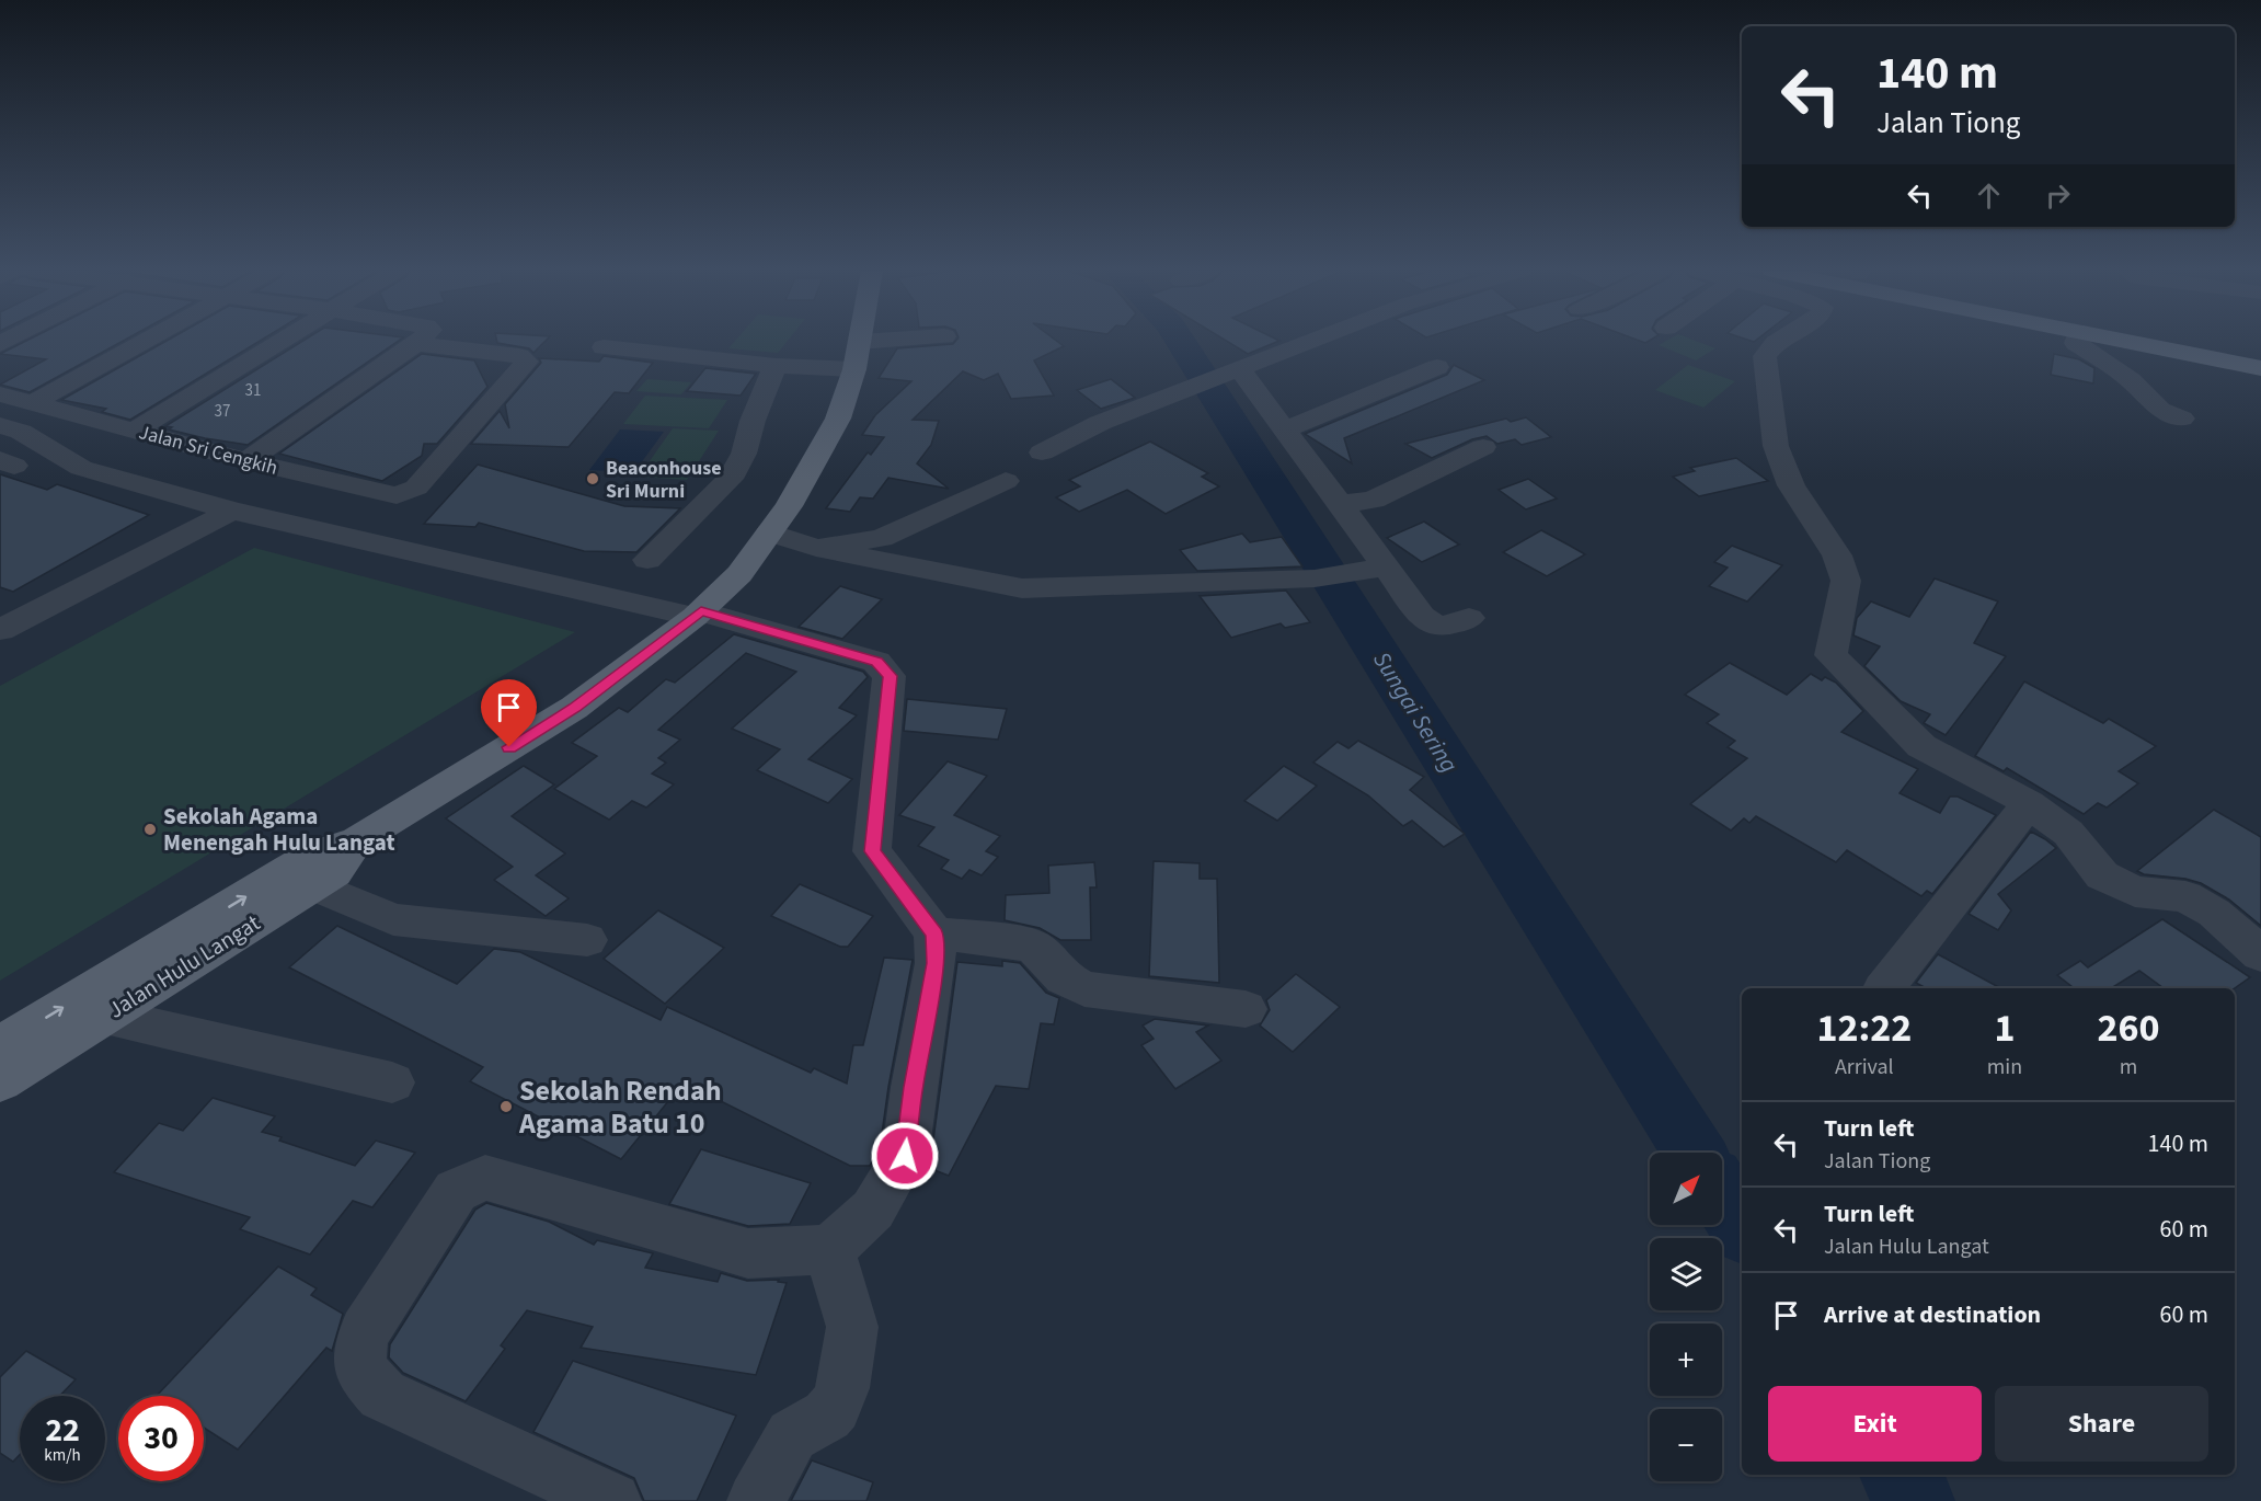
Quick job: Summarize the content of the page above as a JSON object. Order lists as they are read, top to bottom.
{
  "streets": {
    "main road": ["Jalan Hulu Langat"],
    "street": ["Jalan Sri Cengkih"]
  },
  "water": ["Sungai Sering"],
  "places": ["Beaconhouse Sri Murni", "Sekolah Agama Menengah Hulu Langat", "Sekolah Rendah Agama Batu 10"],
  "house_numbers": ["31", "37"],
  "north": "top right",
  "page": {
    "turn": ["140 m", "Jalan Tiong"],
    "eta": [
      "12:22",
      "Arrival",
      "1",
      "min",
      "260",
      "m"
    ],
    "list": [
      {
        "name": "Turn left",
        "note": "Jalan Tiong",
        "value": "140 m"
      },
      {
        "name": "Turn left",
        "note": "Jalan Hulu Langat",
        "value": "60 m"
      },
      {
        "name": "Arrive at destination",
        "value": "60 m"
      }
    ],
    "map_buttons": ["+", "−"],
    "buttons": ["Exit", "Share"],
    "speed": "22 km/h",
    "limit": "30"
  }
}
